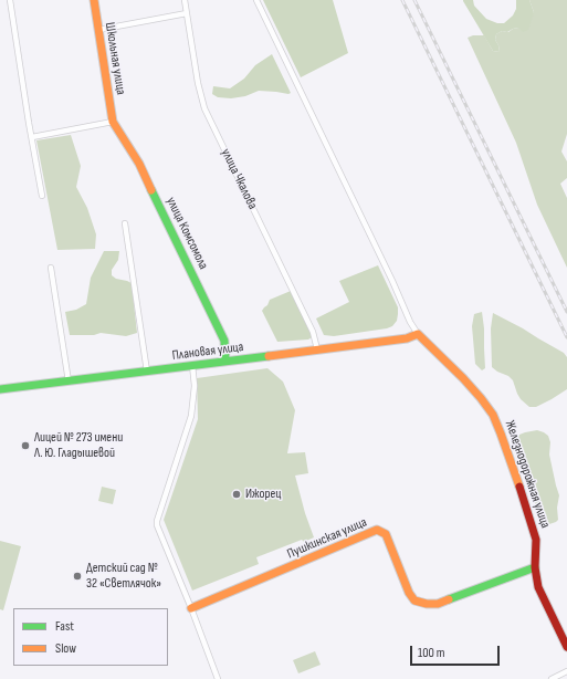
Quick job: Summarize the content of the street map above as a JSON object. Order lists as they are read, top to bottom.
{
  "streets": {
    "street": [
      "Школьная улица",
      "улица Чкалова",
      "улица Комсомола",
      "Плановая улица",
      "Железнодорожная улица",
      "Пушкинская улица"
    ]
  },
  "crossings": [
    ["Школьная улица", "улица Комсомола"],
    ["улица Чкалова", "Плановая улица"],
    ["улица Комсомола", "Плановая улица"],
    ["Плановая улица", "Железнодорожная улица"],
    ["Железнодорожная улица", "Пушкинская улица"]
  ],
  "places": ["Лицей № 273 имени Л. Ю. Гладышевой", "Ижорец", "Детский сад № 32 «Светлячок»"],
  "legend": ["Fast", "Slow"],
  "scale_bar": "100 m"
}
